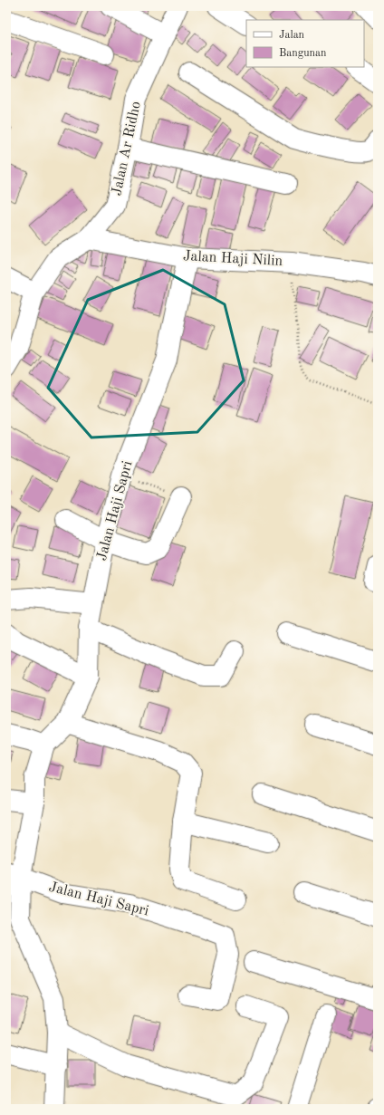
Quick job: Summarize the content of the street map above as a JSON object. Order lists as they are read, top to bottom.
{
  "streets": {
    "street": ["Jalan Ar Ridho", "Jalan Haji Nilin", "Jalan Haji Sapri"]
  },
  "crossings": [
    ["Jalan Ar Ridho", "Jalan Haji Nilin"],
    ["Jalan Haji Nilin", "Jalan Haji Sapri"]
  ],
  "legend": ["Jalan", "Bangunan"]
}
